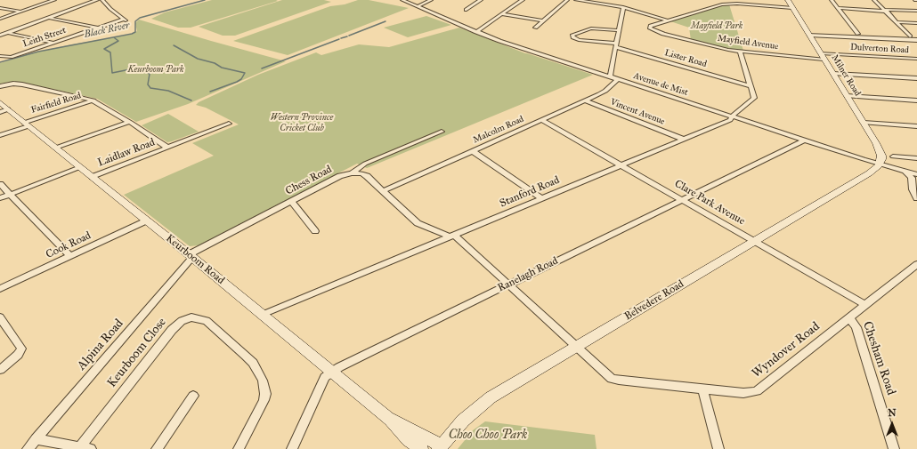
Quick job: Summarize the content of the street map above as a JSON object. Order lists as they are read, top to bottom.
{
  "streets": {
    "main road": ["Milner Road", "Keurboom Road", "Belvedere Road"],
    "street": [
      "Leith Street",
      "Mayfield Avenue",
      "Dulverton Road",
      "Lister Road",
      "Avenue de Mist",
      "Fairfield Road",
      "Vincent Avenue",
      "Malcolm Road",
      "Laidlaw Road",
      "Chess Road",
      "Stanford Road",
      "Clare Park Avenue",
      "Cook Road",
      "Ranelagh Road",
      "Alpina Road",
      "Wyndover Road",
      "Keurboom Close",
      "Chesham Road"
    ]
  },
  "crossings": [
    ["Mayfield Avenue", "Dulverton Road"],
    ["Mayfield Avenue", "Milner Road"],
    ["Mayfield Avenue", "Stanford Road"],
    ["Dulverton Road", "Milner Road"],
    ["Lister Road", "Stanford Road"],
    ["Milner Road", "Avenue de Mist"],
    ["Milner Road", "Belvedere Road"],
    ["Avenue de Mist", "Malcolm Road"],
    ["Avenue de Mist", "Stanford Road"],
    ["Avenue de Mist", "Ranelagh Road"],
    ["Avenue de Mist", "Belvedere Road"],
    ["Fairfield Road", "Laidlaw Road"],
    ["Fairfield Road", "Keurboom Road"],
    ["Vincent Avenue", "Malcolm Road"],
    ["Vincent Avenue", "Stanford Road"],
    ["Malcolm Road", "Clare Park Avenue"],
    ["Laidlaw Road", "Keurboom Road"],
    ["Chess Road", "Keurboom Road"],
    ["Chess Road", "Alpina Road"],
    ["Stanford Road", "Clare Park Avenue"],
    ["Stanford Road", "Keurboom Road"],
    ["Stanford Road", "Wyndover Road"],
    ["Clare Park Avenue", "Ranelagh Road"],
    ["Clare Park Avenue", "Belvedere Road"],
    ["Clare Park Avenue", "Wyndover Road"],
    ["Cook Road", "Keurboom Road"],
    ["Keurboom Road", "Ranelagh Road"],
    ["Keurboom Road", "Belvedere Road"],
    ["Keurboom Road", "Alpina Road"],
    ["Ranelagh Road", "Wyndover Road"],
    ["Belvedere Road", "Wyndover Road"],
    ["Wyndover Road", "Chesham Road"]
  ],
  "water": ["Black River"],
  "parks": [
    "Mayfield Park",
    "Keurboom Park",
    "Western Province Cricket Club",
    "Choo Choo Park"
  ],
  "north": "top"
}
